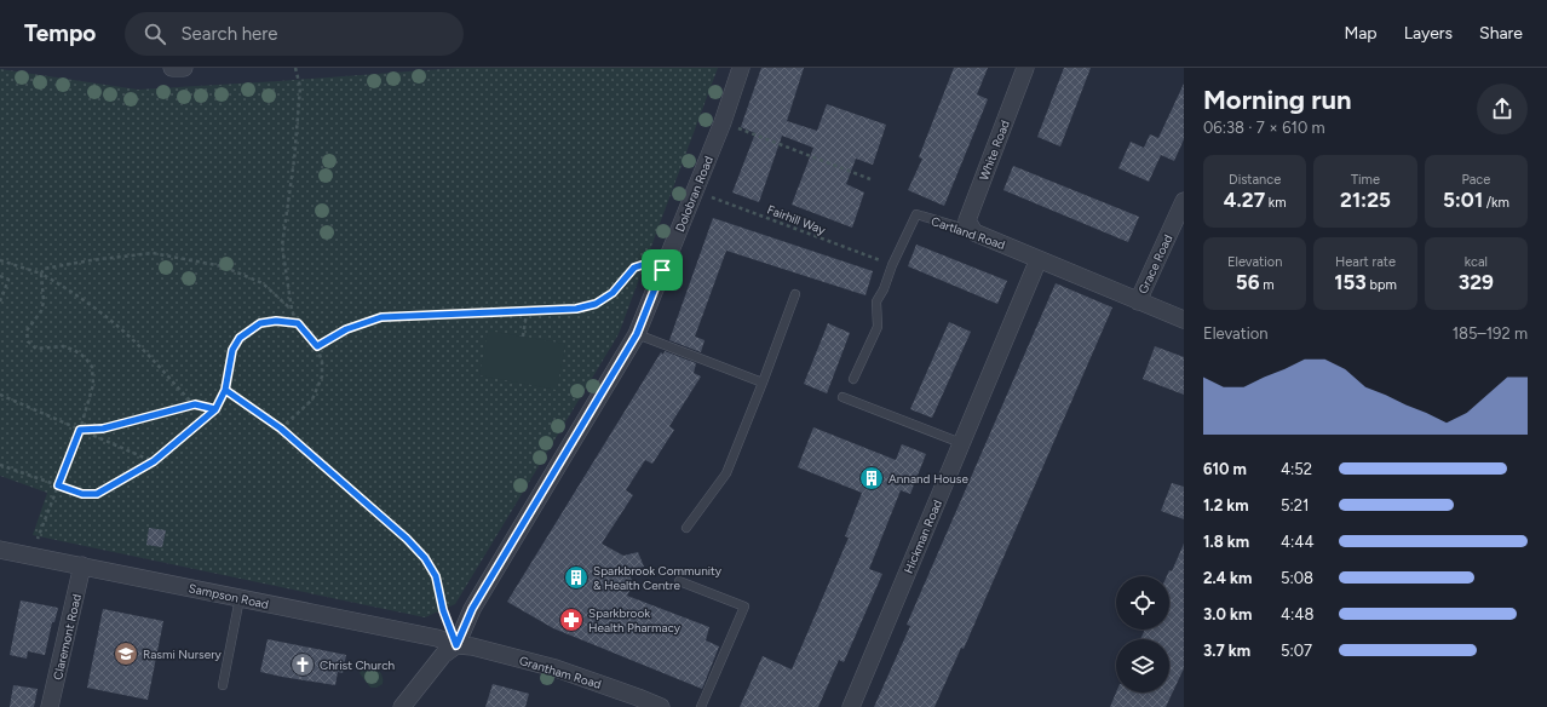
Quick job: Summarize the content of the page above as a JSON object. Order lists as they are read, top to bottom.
{
  "streets": {
    "street": [
      "White Road",
      "Dolobran Road",
      "Cartland Road",
      "Grace Road",
      "Hickman Road",
      "Sampson Road",
      "Claremont Road",
      "Grantham Road"
    ],
    "path": ["Fairhill Way"]
  },
  "crossings": [
    ["White Road", "Cartland Road"],
    ["Dolobran Road", "Fairhill Way"],
    ["Dolobran Road", "Sampson Road"],
    ["Dolobran Road", "Grantham Road"],
    ["Fairhill Way", "Cartland Road"],
    ["Cartland Road", "Grace Road"],
    ["Cartland Road", "Hickman Road"],
    ["Sampson Road", "Claremont Road"],
    ["Sampson Road", "Grantham Road"]
  ],
  "places": {
    "building": ["Annand House", "Sparkbrook Community & Health Centre"],
    "pharmacy": ["Sparkbrook Health Pharmacy"],
    "school or university": ["Rasmi Nursery"],
    "church": ["Christ Church"]
  },
  "page": {
    "header": "Tempo",
    "search": "Search here",
    "nav": ["Map", "Layers", "Share"],
    "heading": ["Morning run", "06:38 · 7 × 610 m"],
    "stats": [
      ["Distance", "4.27 km"],
      ["Time", "21:25"],
      ["Pace", "5:01 /km"],
      ["Elevation", "56 m"],
      ["Heart rate", "153 bpm"],
      ["kcal", "329"]
    ],
    "chart": ["Elevation", "185–192 m"],
    "list": [
      {
        "name": "610 m",
        "note": "4:52"
      },
      {
        "name": "1.2 km",
        "note": "5:21"
      },
      {
        "name": "1.8 km",
        "note": "4:44"
      },
      {
        "name": "2.4 km",
        "note": "5:08"
      },
      {
        "name": "3.0 km",
        "note": "4:48"
      },
      {
        "name": "3.7 km",
        "note": "5:07"
      }
    ]
  }
}
